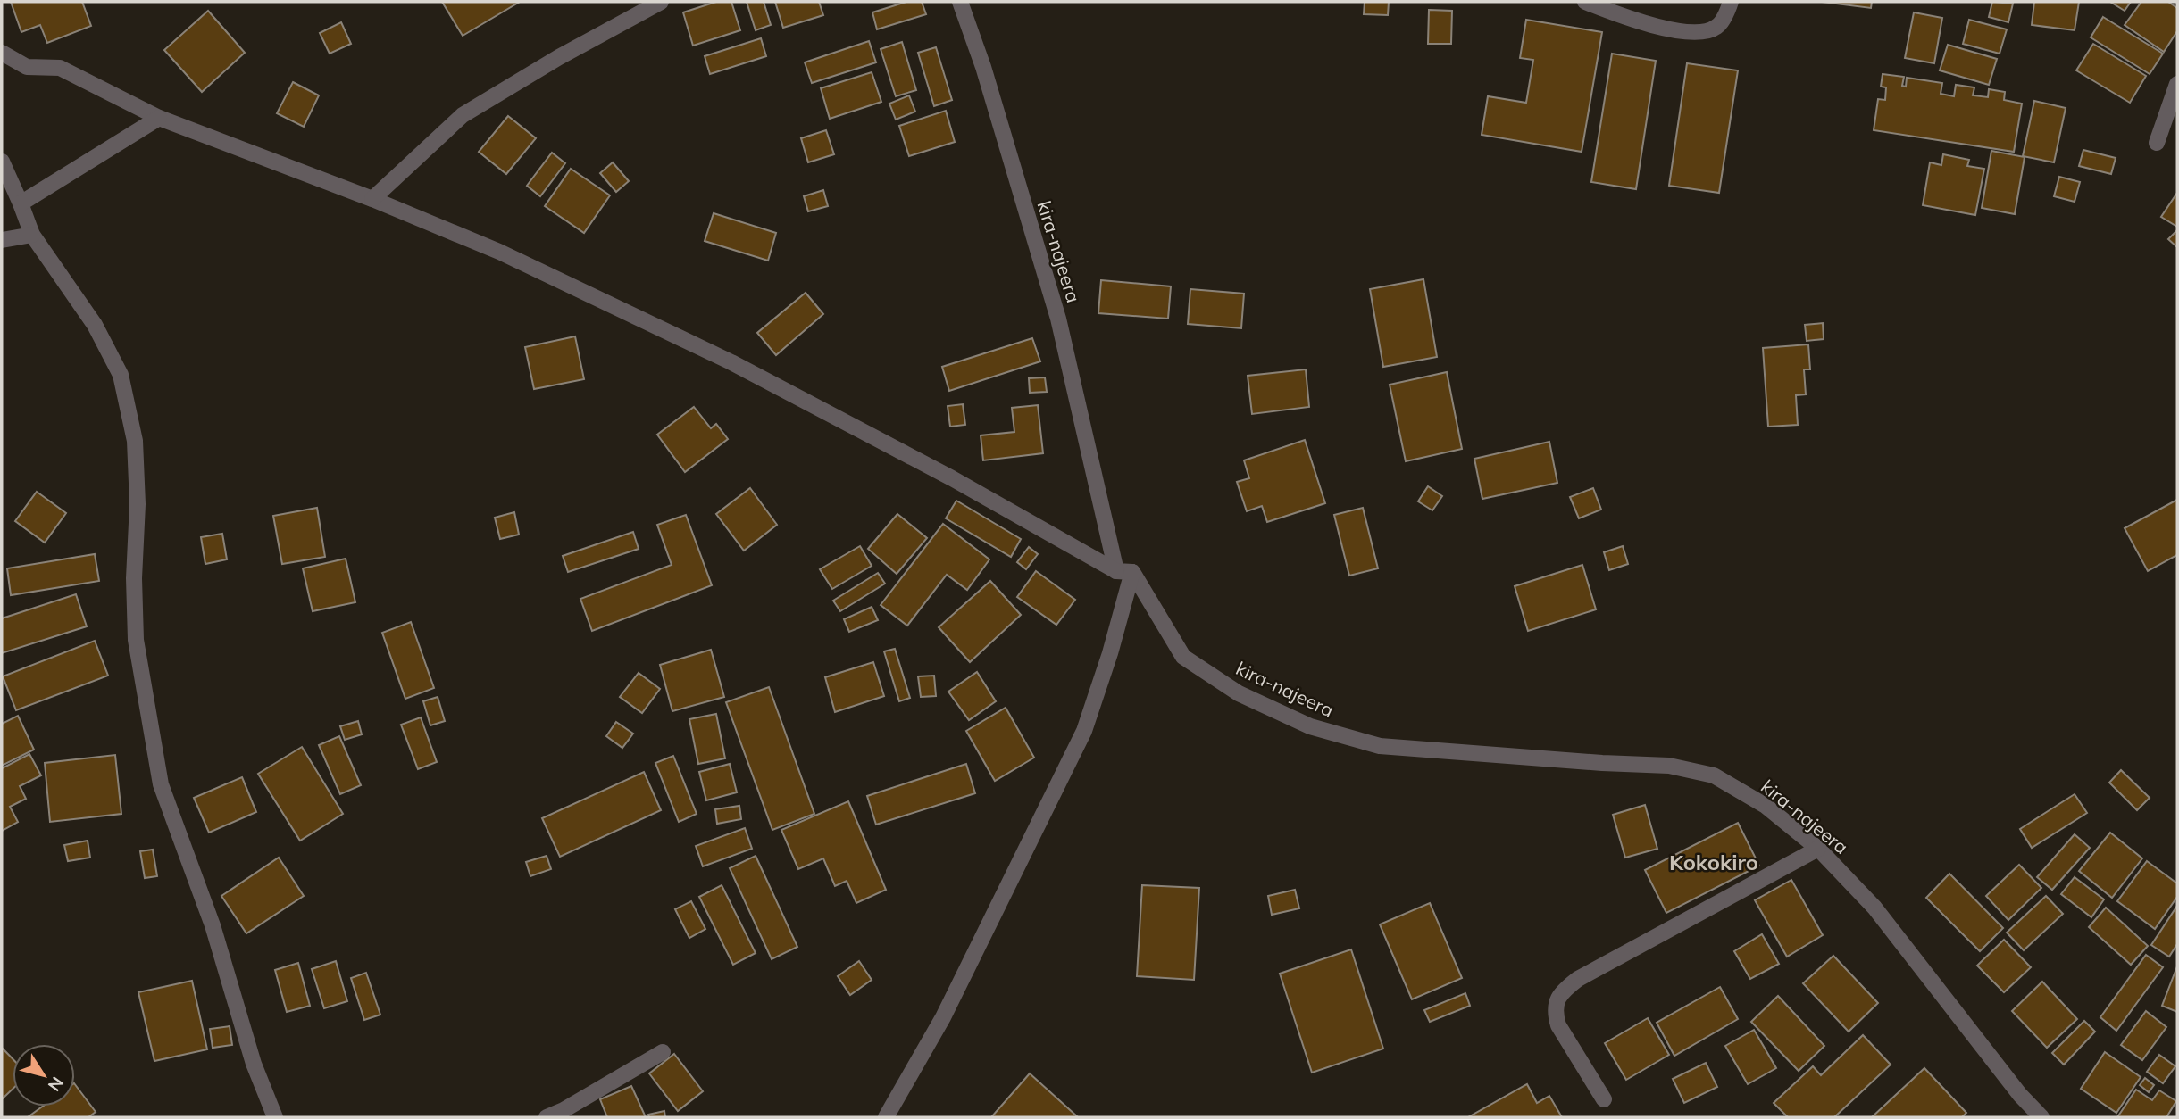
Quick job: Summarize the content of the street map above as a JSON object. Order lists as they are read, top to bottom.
{
  "streets": {
    "street": ["kira-najeera"]
  },
  "districts": ["Kokokiro"],
  "north": "bottom right"
}
